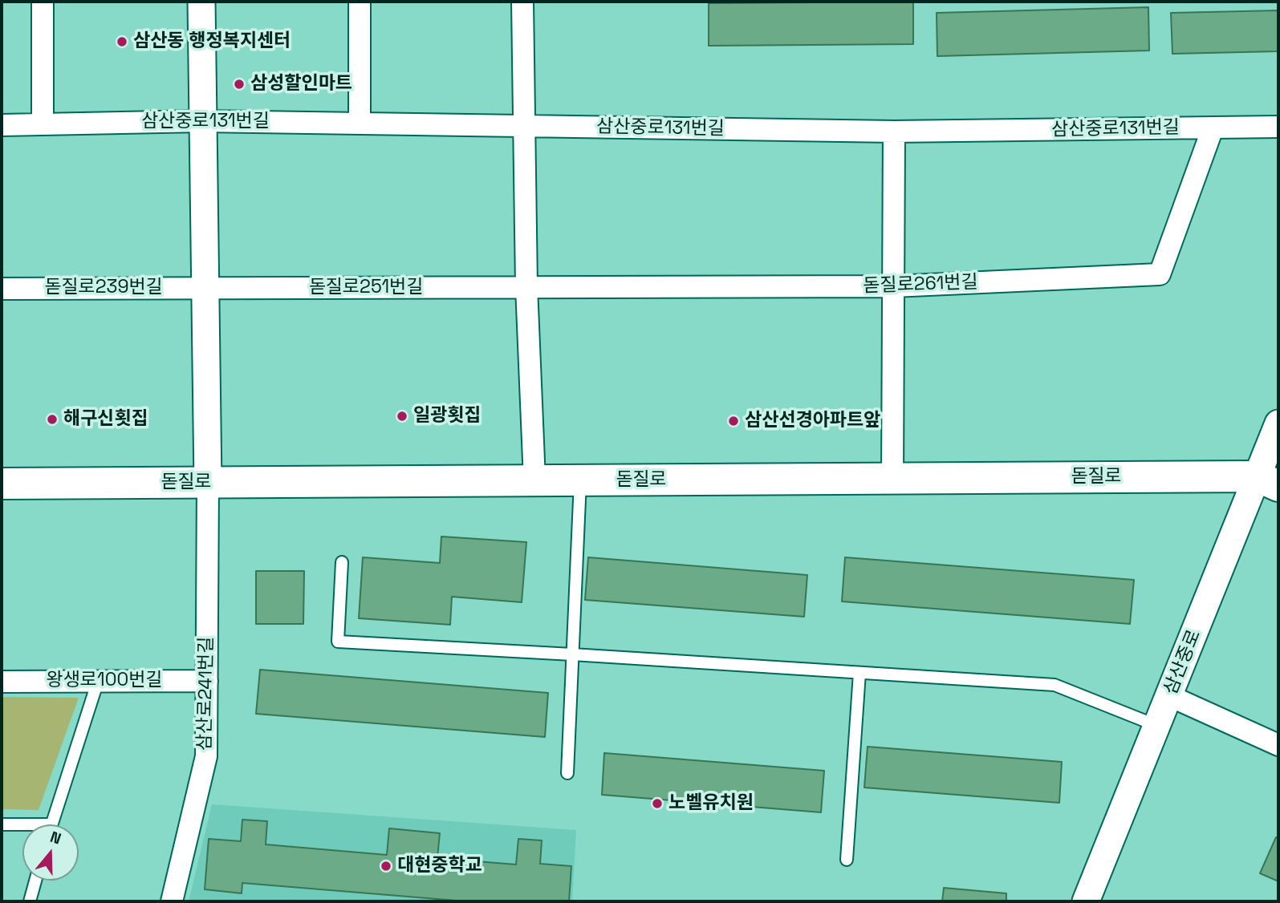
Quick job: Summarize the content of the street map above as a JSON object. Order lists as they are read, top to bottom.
{
  "streets": {
    "main road": ["돋질로"],
    "street": [
      "삼산중로131번길",
      "돋질로261번길",
      "돋질로239번길",
      "돋질로251번길",
      "삼산중로",
      "왕생로100번길",
      "삼산로241번길"
    ]
  },
  "crossings": [
    ["삼산중로131번길", "돋질로261번길"],
    ["돋질로261번길", "돋질로251번길"],
    ["돋질로239번길", "돋질로251번길"],
    ["돋질로", "삼산중로"],
    ["돋질로", "삼산로241번길"],
    ["왕생로100번길", "삼산로241번길"]
  ],
  "places": [
    "삼산동 행정복지센터",
    "삼성할인마트",
    "일광횟집",
    "해구신횟집",
    "삼산선경아파트앞",
    "노벨유치원",
    "대현중학교"
  ],
  "north": "top"
}
